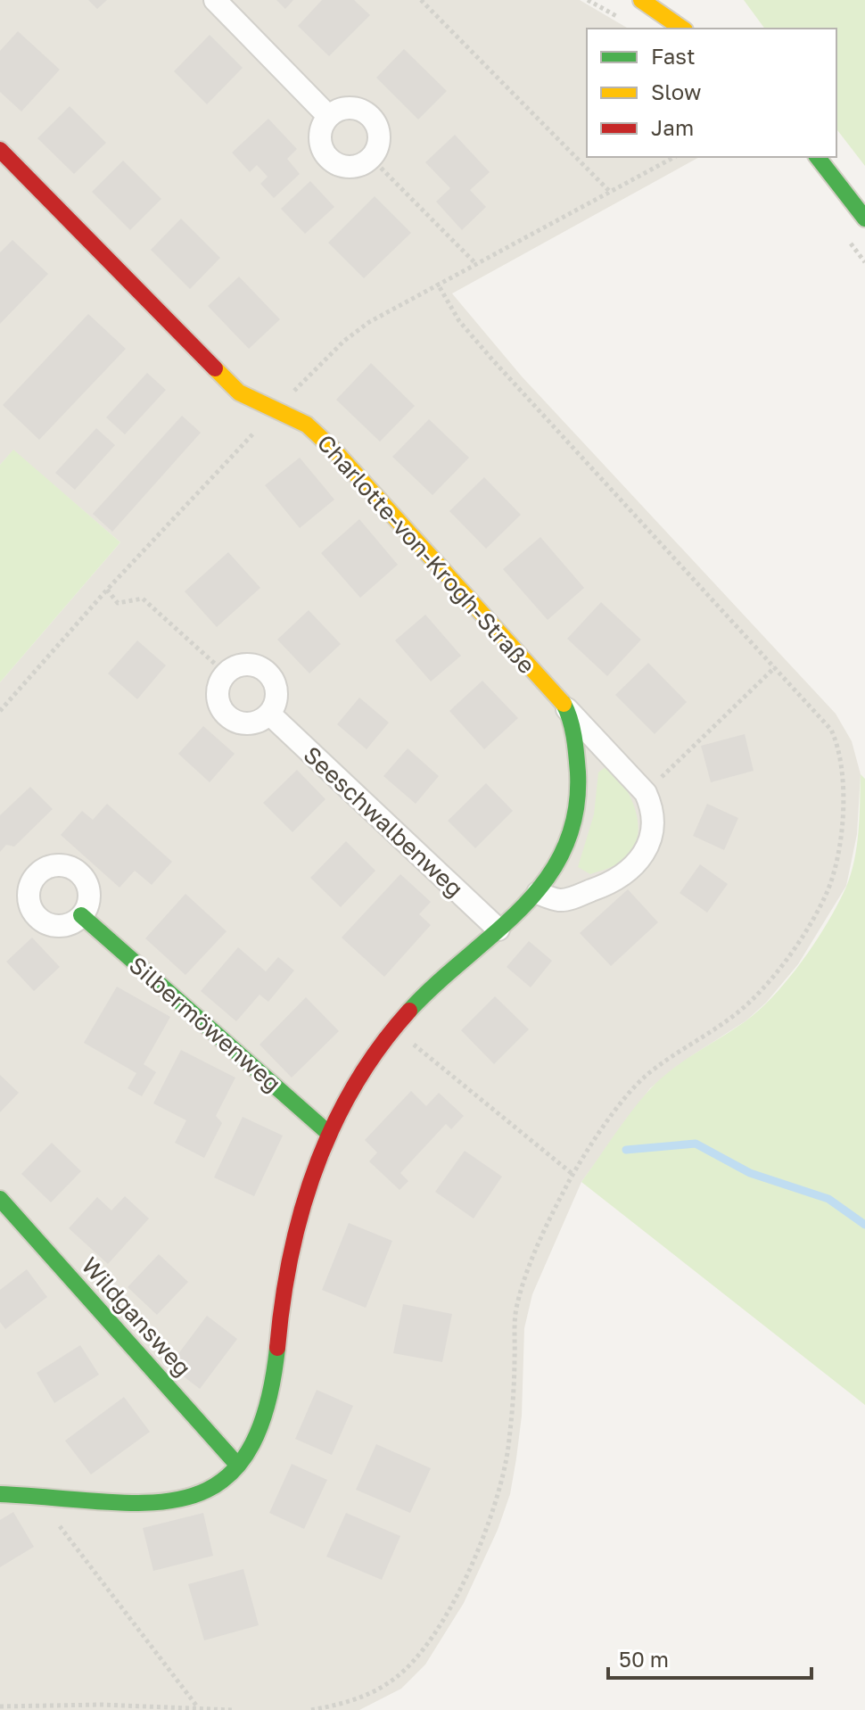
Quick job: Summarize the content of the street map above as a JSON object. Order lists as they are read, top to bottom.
{
  "streets": {
    "street": [
      "Charlotte-von-Krogh-Straße",
      "Seeschwalbenweg",
      "Silbermöwenweg",
      "Wildgansweg"
    ]
  },
  "legend": ["Fast", "Slow", "Jam"],
  "scale_bar": "50 m"
}
